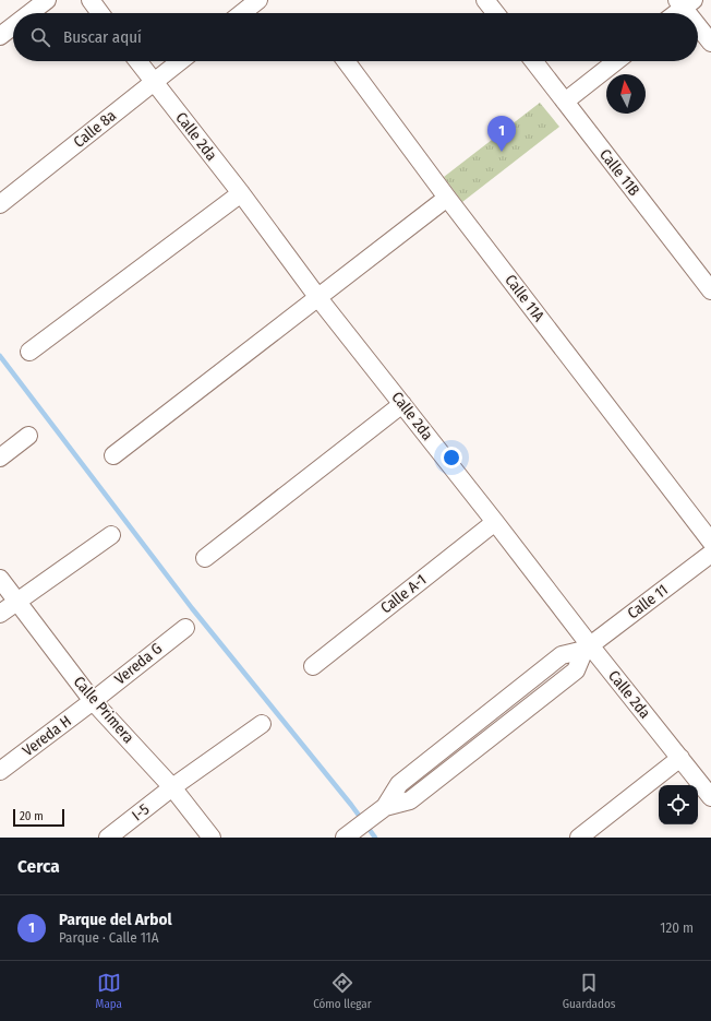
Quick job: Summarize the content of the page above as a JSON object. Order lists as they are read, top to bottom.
{
  "streets": {
    "street": [
      "Calle 8a",
      "Calle 2da",
      "Calle 11B",
      "Calle 11A",
      "Calle A-1",
      "Calle 11",
      "Vereda G",
      "Calle Primera",
      "Vereda H",
      "I-5"
    ]
  },
  "crossings": [
    ["Calle 8a", "Calle 2da"],
    ["Calle 2da", "Calle A-1"],
    ["Calle 2da", "Calle 11"],
    ["Vereda G", "Calle Primera"],
    ["Vereda G", "Vereda H"],
    ["Calle Primera", "Vereda H"],
    ["Calle Primera", "I-5"]
  ],
  "scale_bar": "20 m",
  "north": "top",
  "page": {
    "search": "Buscar aquí",
    "pins": "1",
    "scale": "20 m",
    "heading": "Cerca",
    "list": [
      {
        "mark": "1",
        "name": "Parque del Arbol",
        "note": "Parque · Calle 11A",
        "value": "120 m"
      }
    ],
    "nav": ["Mapa", "Cómo llegar", "Guardados"]
  }
}
